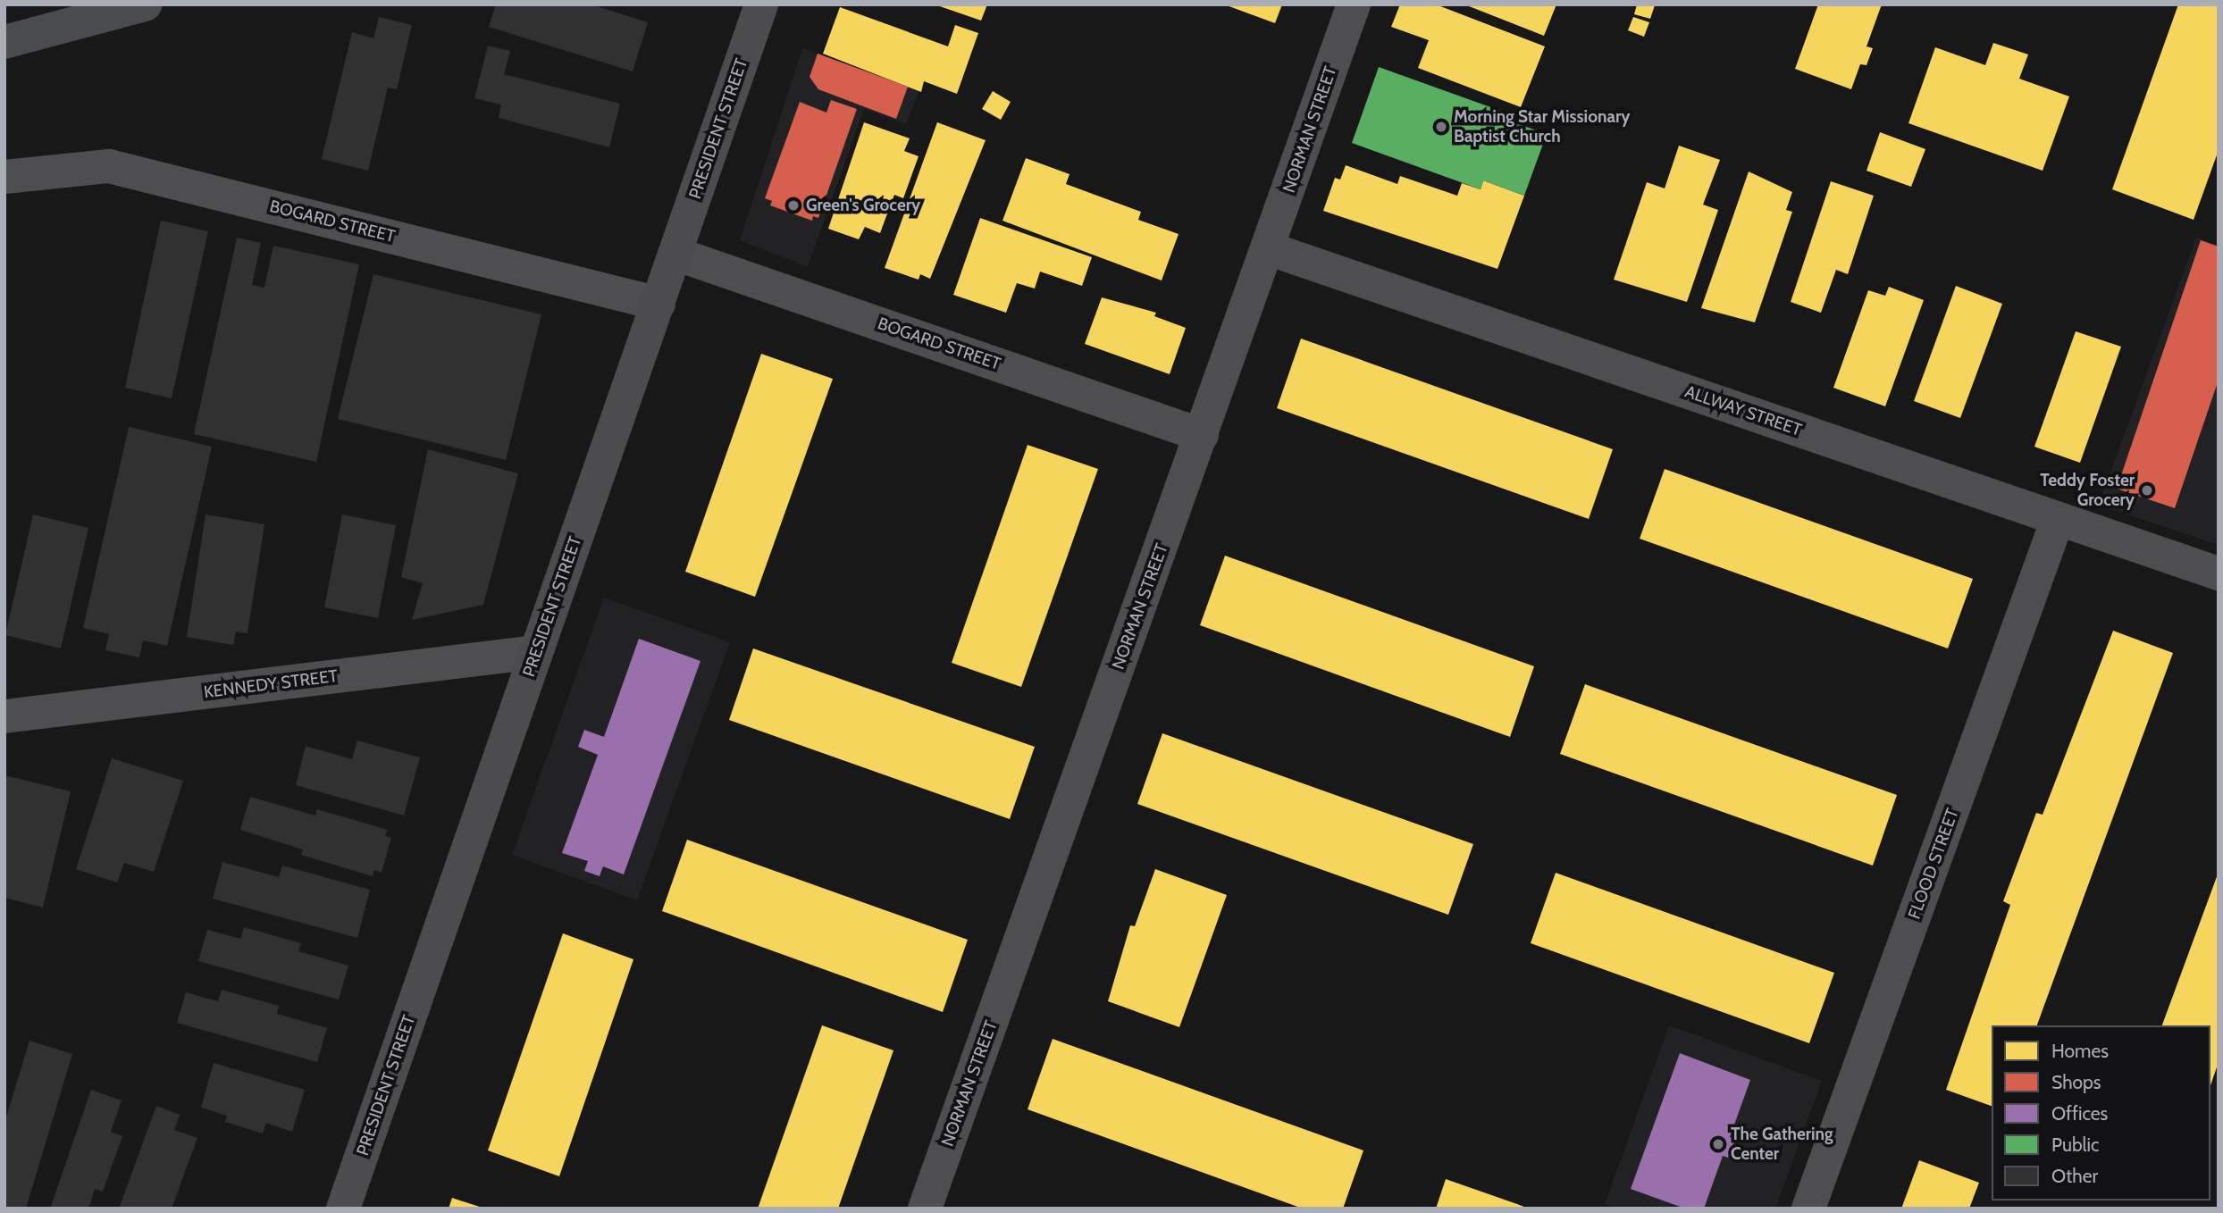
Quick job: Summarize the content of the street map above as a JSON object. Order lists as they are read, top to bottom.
{
  "streets": {
    "street": [
      "PRESIDENT STREET",
      "NORMAN STREET",
      "BOGARD STREET",
      "ALLWAY STREET",
      "KENNEDY STREET",
      "FLOOD STREET"
    ]
  },
  "crossings": [
    ["PRESIDENT STREET", "BOGARD STREET"],
    ["PRESIDENT STREET", "KENNEDY STREET"],
    ["NORMAN STREET", "BOGARD STREET"],
    ["NORMAN STREET", "ALLWAY STREET"],
    ["ALLWAY STREET", "FLOOD STREET"]
  ],
  "places": [
    "Morning Star Missionary Baptist Church",
    "Green's Grocery",
    "Teddy Foster Grocery",
    "The Gathering Center"
  ],
  "legend": [
    "Homes",
    "Shops",
    "Offices",
    "Public",
    "Other"
  ]
}
